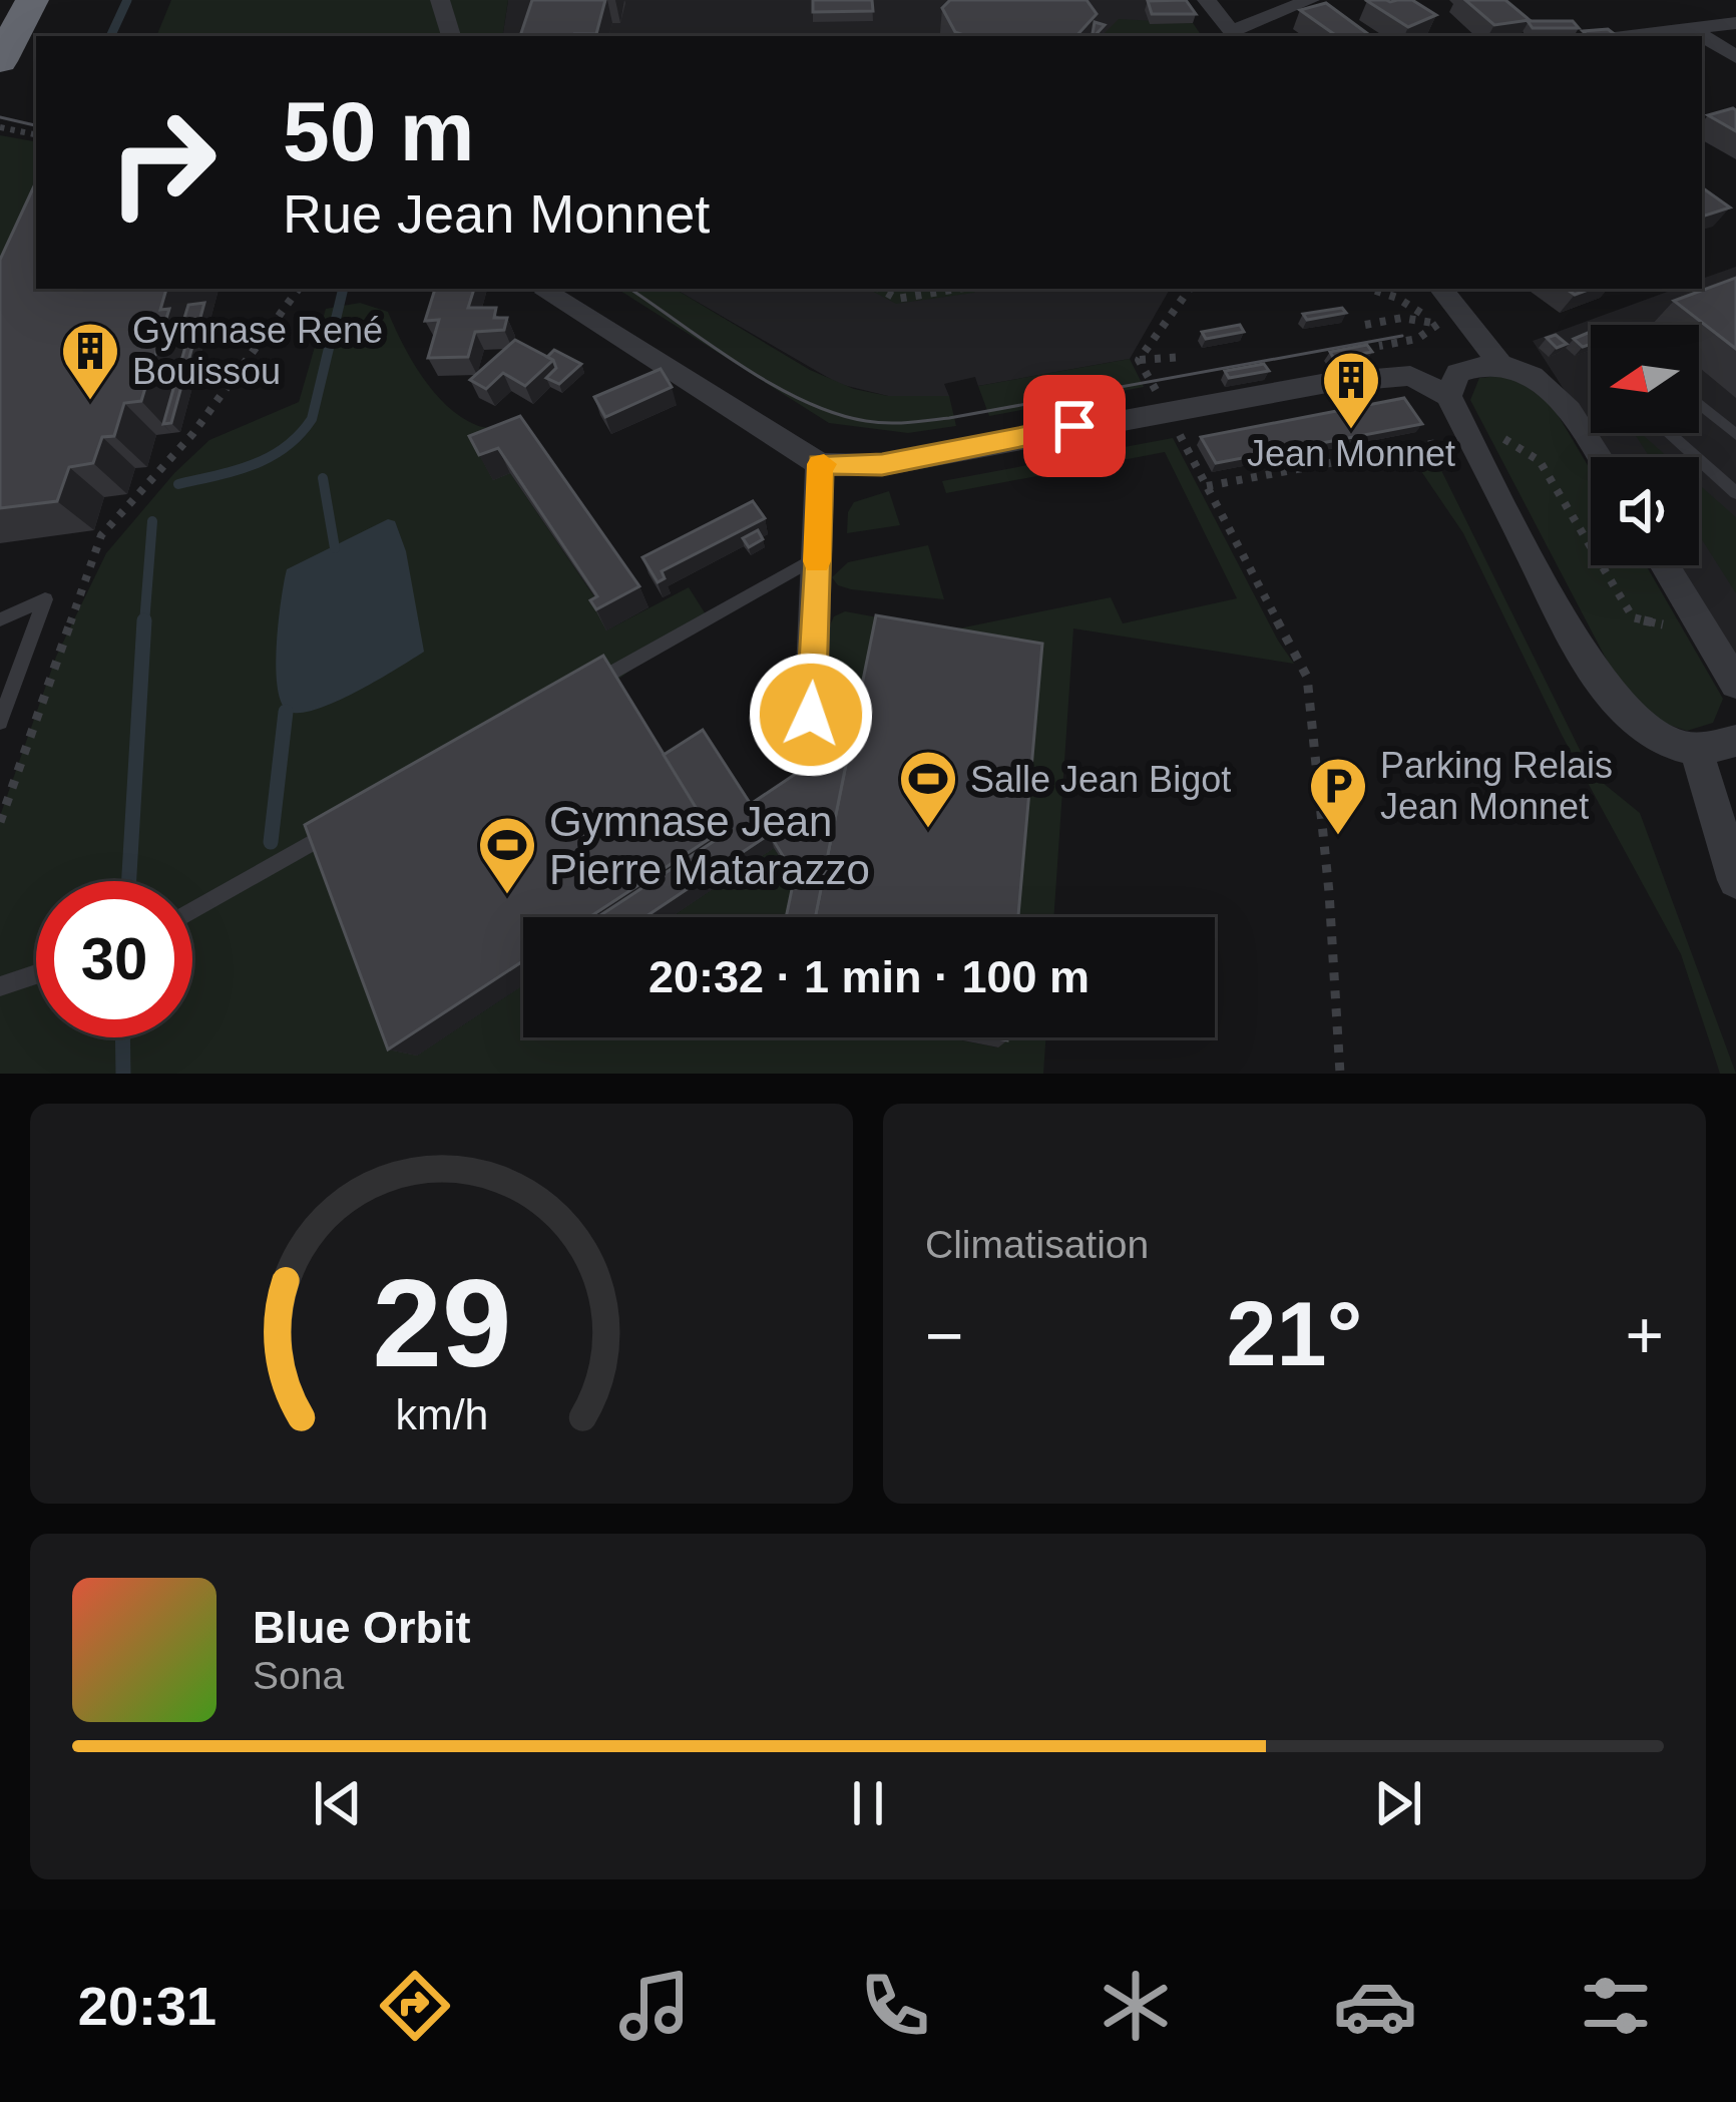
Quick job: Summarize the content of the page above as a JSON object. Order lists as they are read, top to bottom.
{
  "places": {
    "building": ["Gymnase René Bouissou", "Jean Monnet"],
    "sports": ["Salle Jean Bigot", "Gymnase Jean Pierre Matarazzo"],
    "parking": ["Parking Relais Jean Monnet"]
  },
  "north": "left",
  "page": {
    "turn": ["50 m", "Rue Jean Monnet"],
    "limit": "30",
    "trip": "20:32 · 1 min · 100 m",
    "tile": "Climatisation",
    "heat": ["−", "21°", "+"],
    "song": ["Blue Orbit", "Sona"],
    "tabs": "20:31",
    "gauge": ["29", "km/h"]
  }
}
